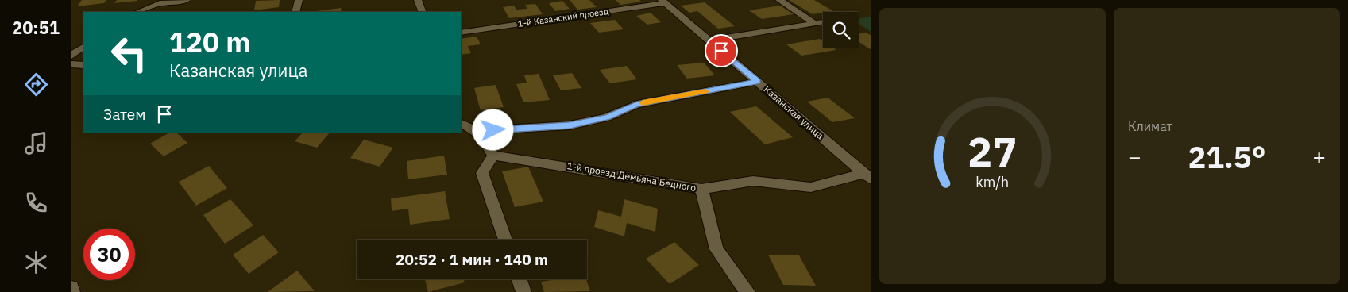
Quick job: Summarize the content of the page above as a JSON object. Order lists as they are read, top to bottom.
{
  "streets": {
    "street": ["1-й Казанский проезд", "Казанская улица", "1-й проезд Демьяна Бедного"]
  },
  "crossings": [
    ["1-й Казанский проезд", "Казанская улица"],
    ["Казанская улица", "1-й проезд Демьяна Бедного"]
  ],
  "page": {
    "tabs": "20:51",
    "tile": "Климат",
    "turn": ["120 m", "Казанская улица"],
    "then": "Затем",
    "heat": ["−", "21.5°", "+"],
    "limit": "30",
    "trip": "20:52 · 1 мин · 140 m",
    "gauge": ["27", "km/h"]
  }
}
